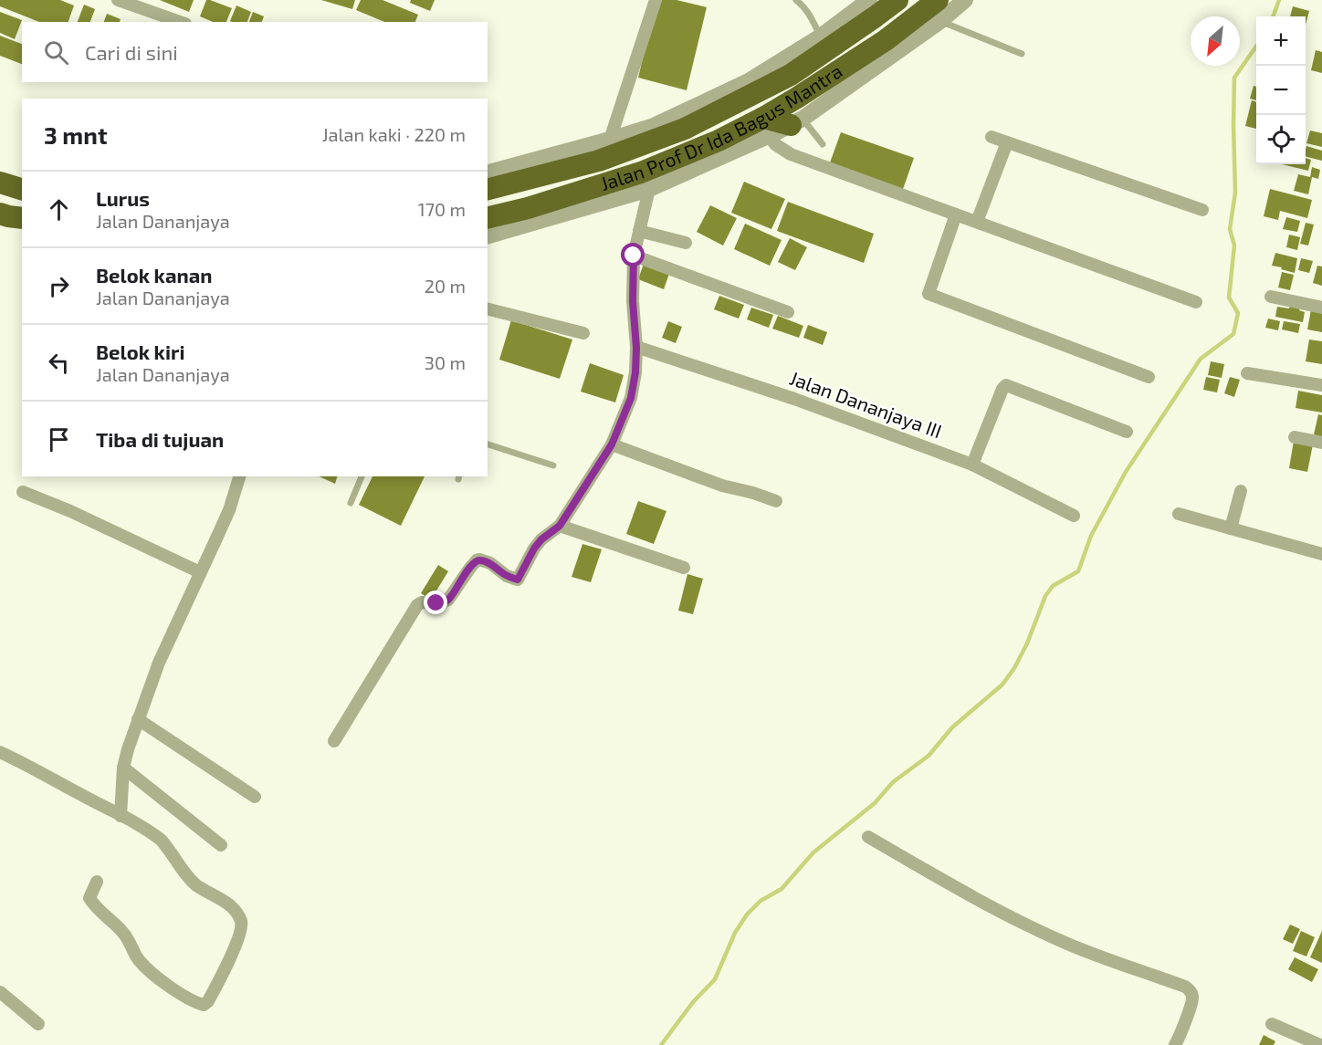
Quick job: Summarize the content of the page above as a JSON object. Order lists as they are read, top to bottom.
{
  "streets": {
    "highway": ["Jalan Prof Dr Ida Bagus Mantra"],
    "street": ["Jalan Dananjaya III"]
  },
  "north": "bottom left",
  "page": {
    "map_buttons": ["+", "−"],
    "search": "Cari di sini",
    "heading": ["3 mnt", "Jalan kaki · 220 m"],
    "list": [
      ["Lurus", "Jalan Dananjaya", "170 m"],
      ["Belok kanan", "Jalan Dananjaya", "20 m"],
      ["Belok kiri", "Jalan Dananjaya", "30 m"],
      "Tiba di tujuan"
    ]
  }
}
